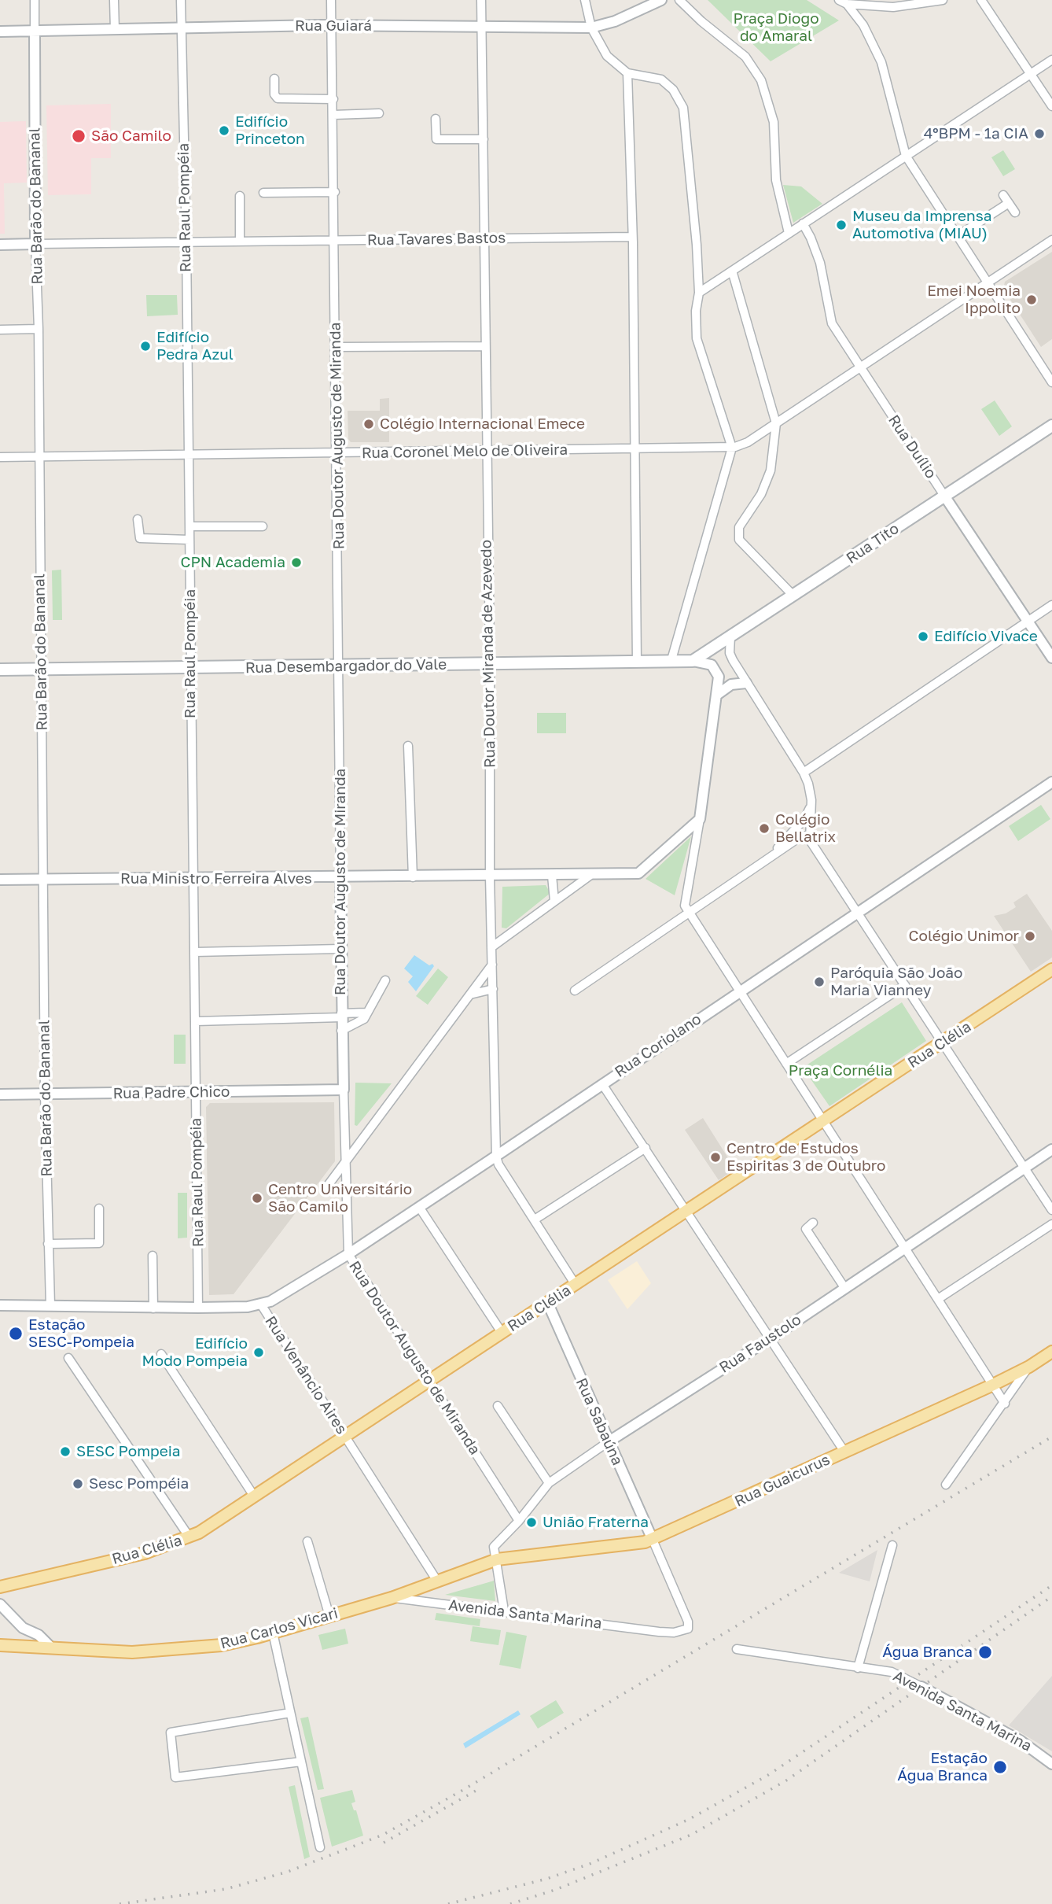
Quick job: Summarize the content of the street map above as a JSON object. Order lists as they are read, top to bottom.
{
  "streets": {
    "main road": [
      "Rua Tito",
      "Rua Desembargador do Vale",
      "Rua Clélia",
      "Rua Guaicurus",
      "Rua Carlos Vicari"
    ],
    "street": [
      "Rua Guiará",
      "Rua Barão do Bananal",
      "Rua Raul Pompéia",
      "Rua Tavares Bastos",
      "Rua Doutor Augusto de Miranda",
      "Rua Duílio",
      "Rua Coronel Melo de Oliveira",
      "Rua Doutor Miranda de Azevedo",
      "Rua Ministro Ferreira Alves",
      "Rua Coriolano",
      "Rua Padre Chico",
      "Rua Faustolo",
      "Rua Venâncio Aires",
      "Rua Sabaúna",
      "Avenida Santa Marina"
    ]
  },
  "crossings": [
    ["Rua Guiará", "Rua Barão do Bananal"],
    ["Rua Guiará", "Rua Raul Pompéia"],
    ["Rua Guiará", "Rua Doutor Augusto de Miranda"],
    ["Rua Guiará", "Rua Doutor Miranda de Azevedo"],
    ["Rua Barão do Bananal", "Rua Tavares Bastos"],
    ["Rua Barão do Bananal", "Rua Coronel Melo de Oliveira"],
    ["Rua Barão do Bananal", "Rua Desembargador do Vale"],
    ["Rua Barão do Bananal", "Rua Ministro Ferreira Alves"],
    ["Rua Barão do Bananal", "Rua Padre Chico"],
    ["Rua Barão do Bananal", "Rua Venâncio Aires"],
    ["Rua Raul Pompéia", "Rua Tavares Bastos"],
    ["Rua Raul Pompéia", "Rua Coronel Melo de Oliveira"],
    ["Rua Raul Pompéia", "Rua Desembargador do Vale"],
    ["Rua Raul Pompéia", "Rua Ministro Ferreira Alves"],
    ["Rua Raul Pompéia", "Rua Padre Chico"],
    ["Rua Raul Pompéia", "Rua Venâncio Aires"],
    ["Rua Tavares Bastos", "Rua Doutor Augusto de Miranda"],
    ["Rua Tavares Bastos", "Rua Doutor Miranda de Azevedo"],
    ["Rua Doutor Augusto de Miranda", "Rua Coronel Melo de Oliveira"],
    ["Rua Doutor Augusto de Miranda", "Rua Desembargador do Vale"],
    ["Rua Doutor Augusto de Miranda", "Rua Ministro Ferreira Alves"],
    ["Rua Doutor Augusto de Miranda", "Rua Clélia"],
    ["Rua Doutor Augusto de Miranda", "Rua Coriolano"],
    ["Rua Doutor Augusto de Miranda", "Rua Padre Chico"],
    ["Rua Doutor Augusto de Miranda", "Rua Faustolo"],
    ["Rua Duílio", "Rua Tito"],
    ["Rua Coronel Melo de Oliveira", "Rua Doutor Miranda de Azevedo"],
    ["Rua Tito", "Rua Desembargador do Vale"],
    ["Rua Doutor Miranda de Azevedo", "Rua Desembargador do Vale"],
    ["Rua Doutor Miranda de Azevedo", "Rua Ministro Ferreira Alves"],
    ["Rua Doutor Miranda de Azevedo", "Rua Clélia"],
    ["Rua Doutor Miranda de Azevedo", "Rua Coriolano"],
    ["Rua Clélia", "Rua Venâncio Aires"],
    ["Rua Clélia", "Rua Sabaúna"],
    ["Rua Coriolano", "Rua Venâncio Aires"],
    ["Rua Faustolo", "Rua Sabaúna"],
    ["Rua Faustolo", "Rua Guaicurus"],
    ["Rua Venâncio Aires", "Rua Guaicurus"],
    ["Rua Venâncio Aires", "Rua Carlos Vicari"],
    ["Rua Sabaúna", "Rua Guaicurus"],
    ["Rua Sabaúna", "Avenida Santa Marina"],
    ["Rua Guaicurus", "Avenida Santa Marina"],
    ["Rua Guaicurus", "Rua Carlos Vicari"],
    ["Avenida Santa Marina", "Rua Carlos Vicari"]
  ],
  "parks": ["Praça Diogo do Amaral", "Praça Cornélia"],
  "places": [
    "Edifício Princeton",
    "4ºBPM - 1ª CIA",
    "São Camilo",
    "Museu da Imprensa Automotiva (MIAU)",
    "Emei Noemia Ippolito",
    "Edifício Pedra Azul",
    "Colégio Internacional Emece",
    "CPN Academia",
    "Edifício Vivace",
    "Colégio Bellatrix",
    "Colégio Unimor",
    "Paróquia São João Maria Vianney",
    "Centro de Estudos Espiritas 3 de Outubro",
    "Centro Universitário São Camilo",
    "Estação SESC-Pompeia",
    "Edifício Modo Pompeia",
    "SESC Pompeia",
    "Sesc Pompéia",
    "União Fraterna",
    "Água Branca",
    "Estação Água Branca"
  ]
}
